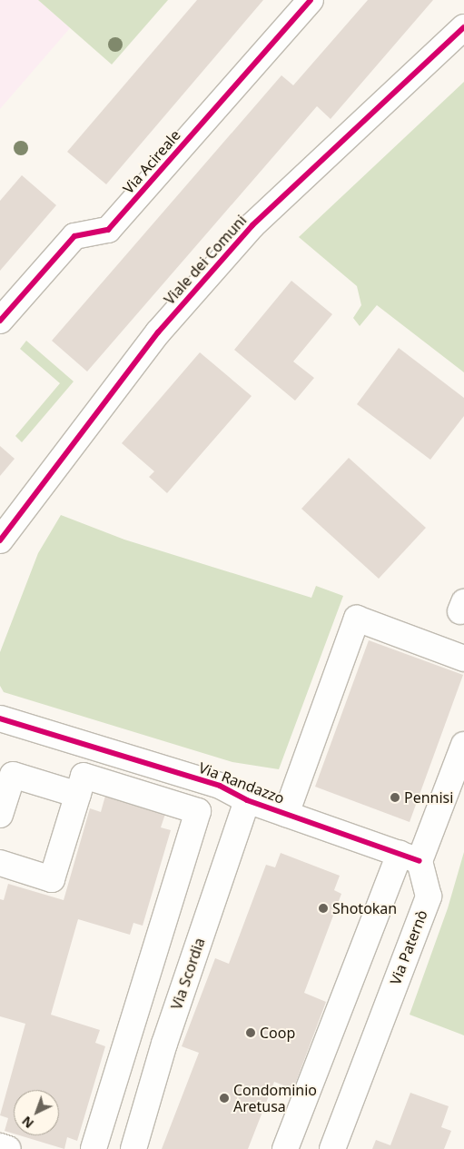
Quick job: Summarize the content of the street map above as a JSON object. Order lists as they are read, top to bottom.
{
  "streets": {
    "street": [
      "Via Acireale",
      "Viale dei Comuni",
      "Via Randazzo",
      "Via Paternò",
      "Via Scordia"
    ]
  },
  "crossings": [
    ["Via Randazzo", "Via Paternò"],
    ["Via Randazzo", "Via Scordia"]
  ],
  "places": [
    "Pennisi",
    "Shotokan",
    "Coop",
    "Condominio Aretusa"
  ],
  "north": "bottom left"
}
